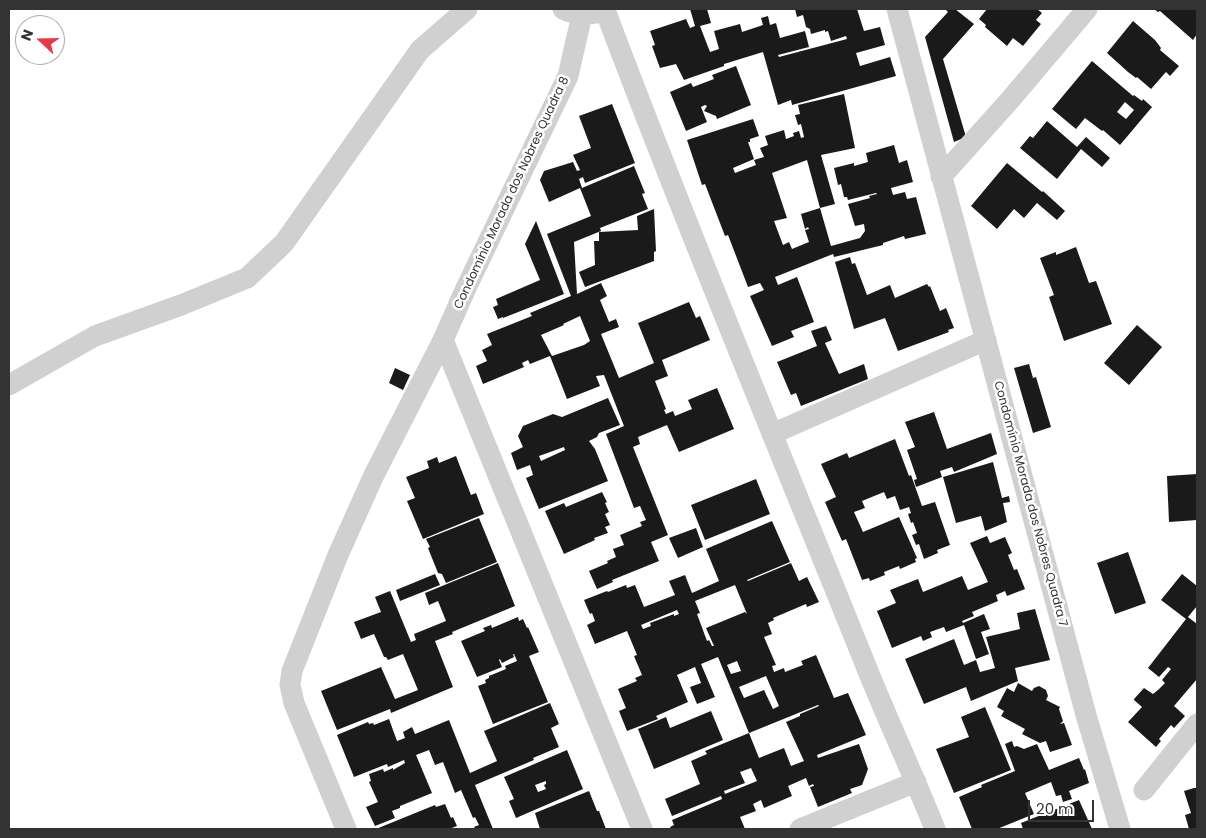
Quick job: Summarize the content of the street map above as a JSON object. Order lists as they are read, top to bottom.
{
  "streets": {
    "street": ["Condomínio Morada dos Nobres Quadra 8", "Condomínio Morada dos Nobres Quadra 7"]
  },
  "scale_bar": "20 m",
  "north": "left"
}
